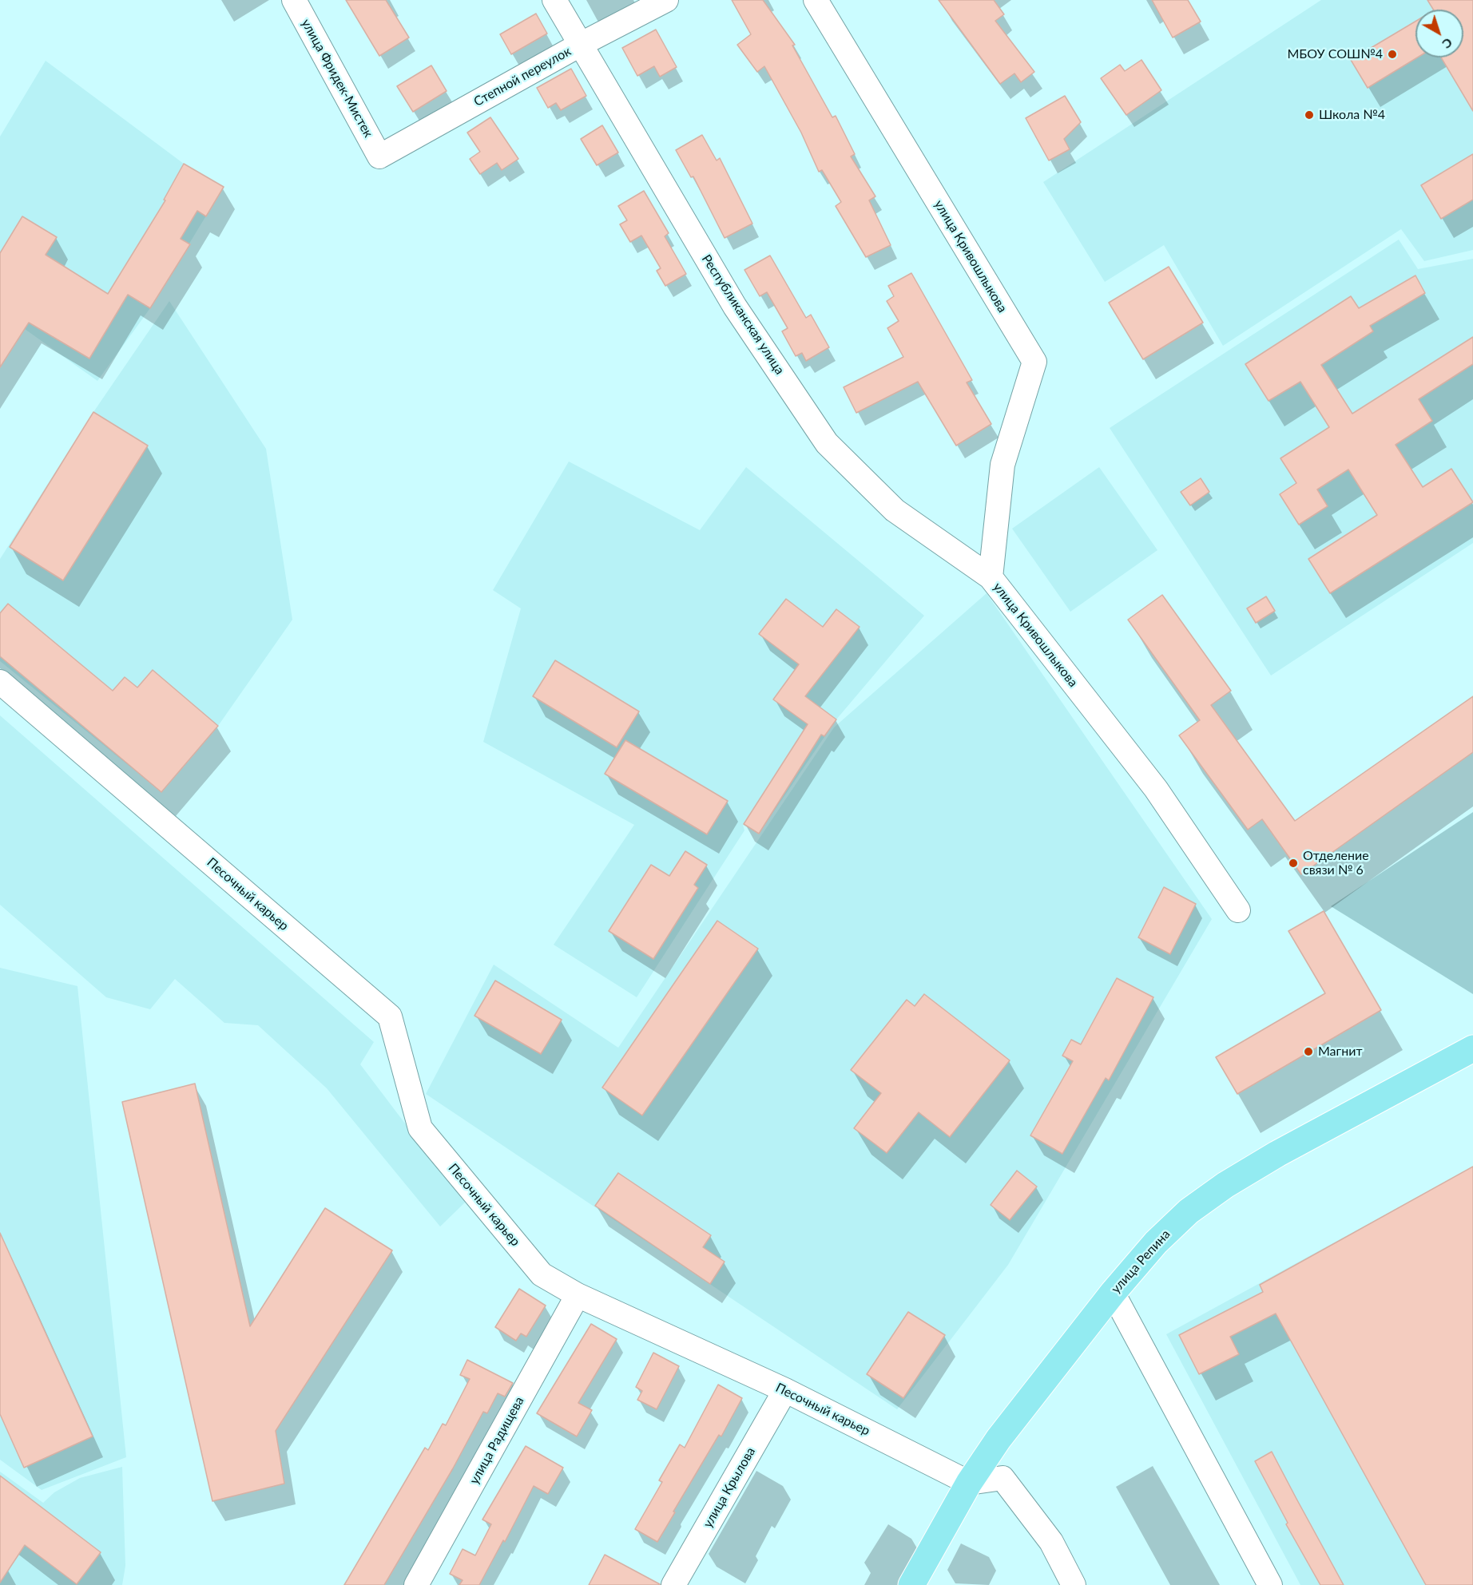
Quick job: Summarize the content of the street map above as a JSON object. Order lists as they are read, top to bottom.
{
  "streets": {
    "main road": ["улица Репина"],
    "street": [
      "Степной переулок",
      "улица Фридек-Мистек",
      "улица Кривошлыкова",
      "Республиканская улица",
      "Песочный карьер",
      "улица Радищева",
      "улица Крылова"
    ]
  },
  "crossings": [
    ["Степной переулок", "улица Фридек-Мистек"],
    ["Степной переулок", "Республиканская улица"],
    ["улица Кривошлыкова", "Республиканская улица"],
    ["Песочный карьер", "улица Репина"],
    ["Песочный карьер", "улица Радищева"],
    ["Песочный карьер", "улица Крылова"]
  ],
  "places": [
    "МБОУ СОШ№4",
    "Школа №4",
    "Отделение связи № 6",
    "Магнит"
  ],
  "north": "bottom right"
}
